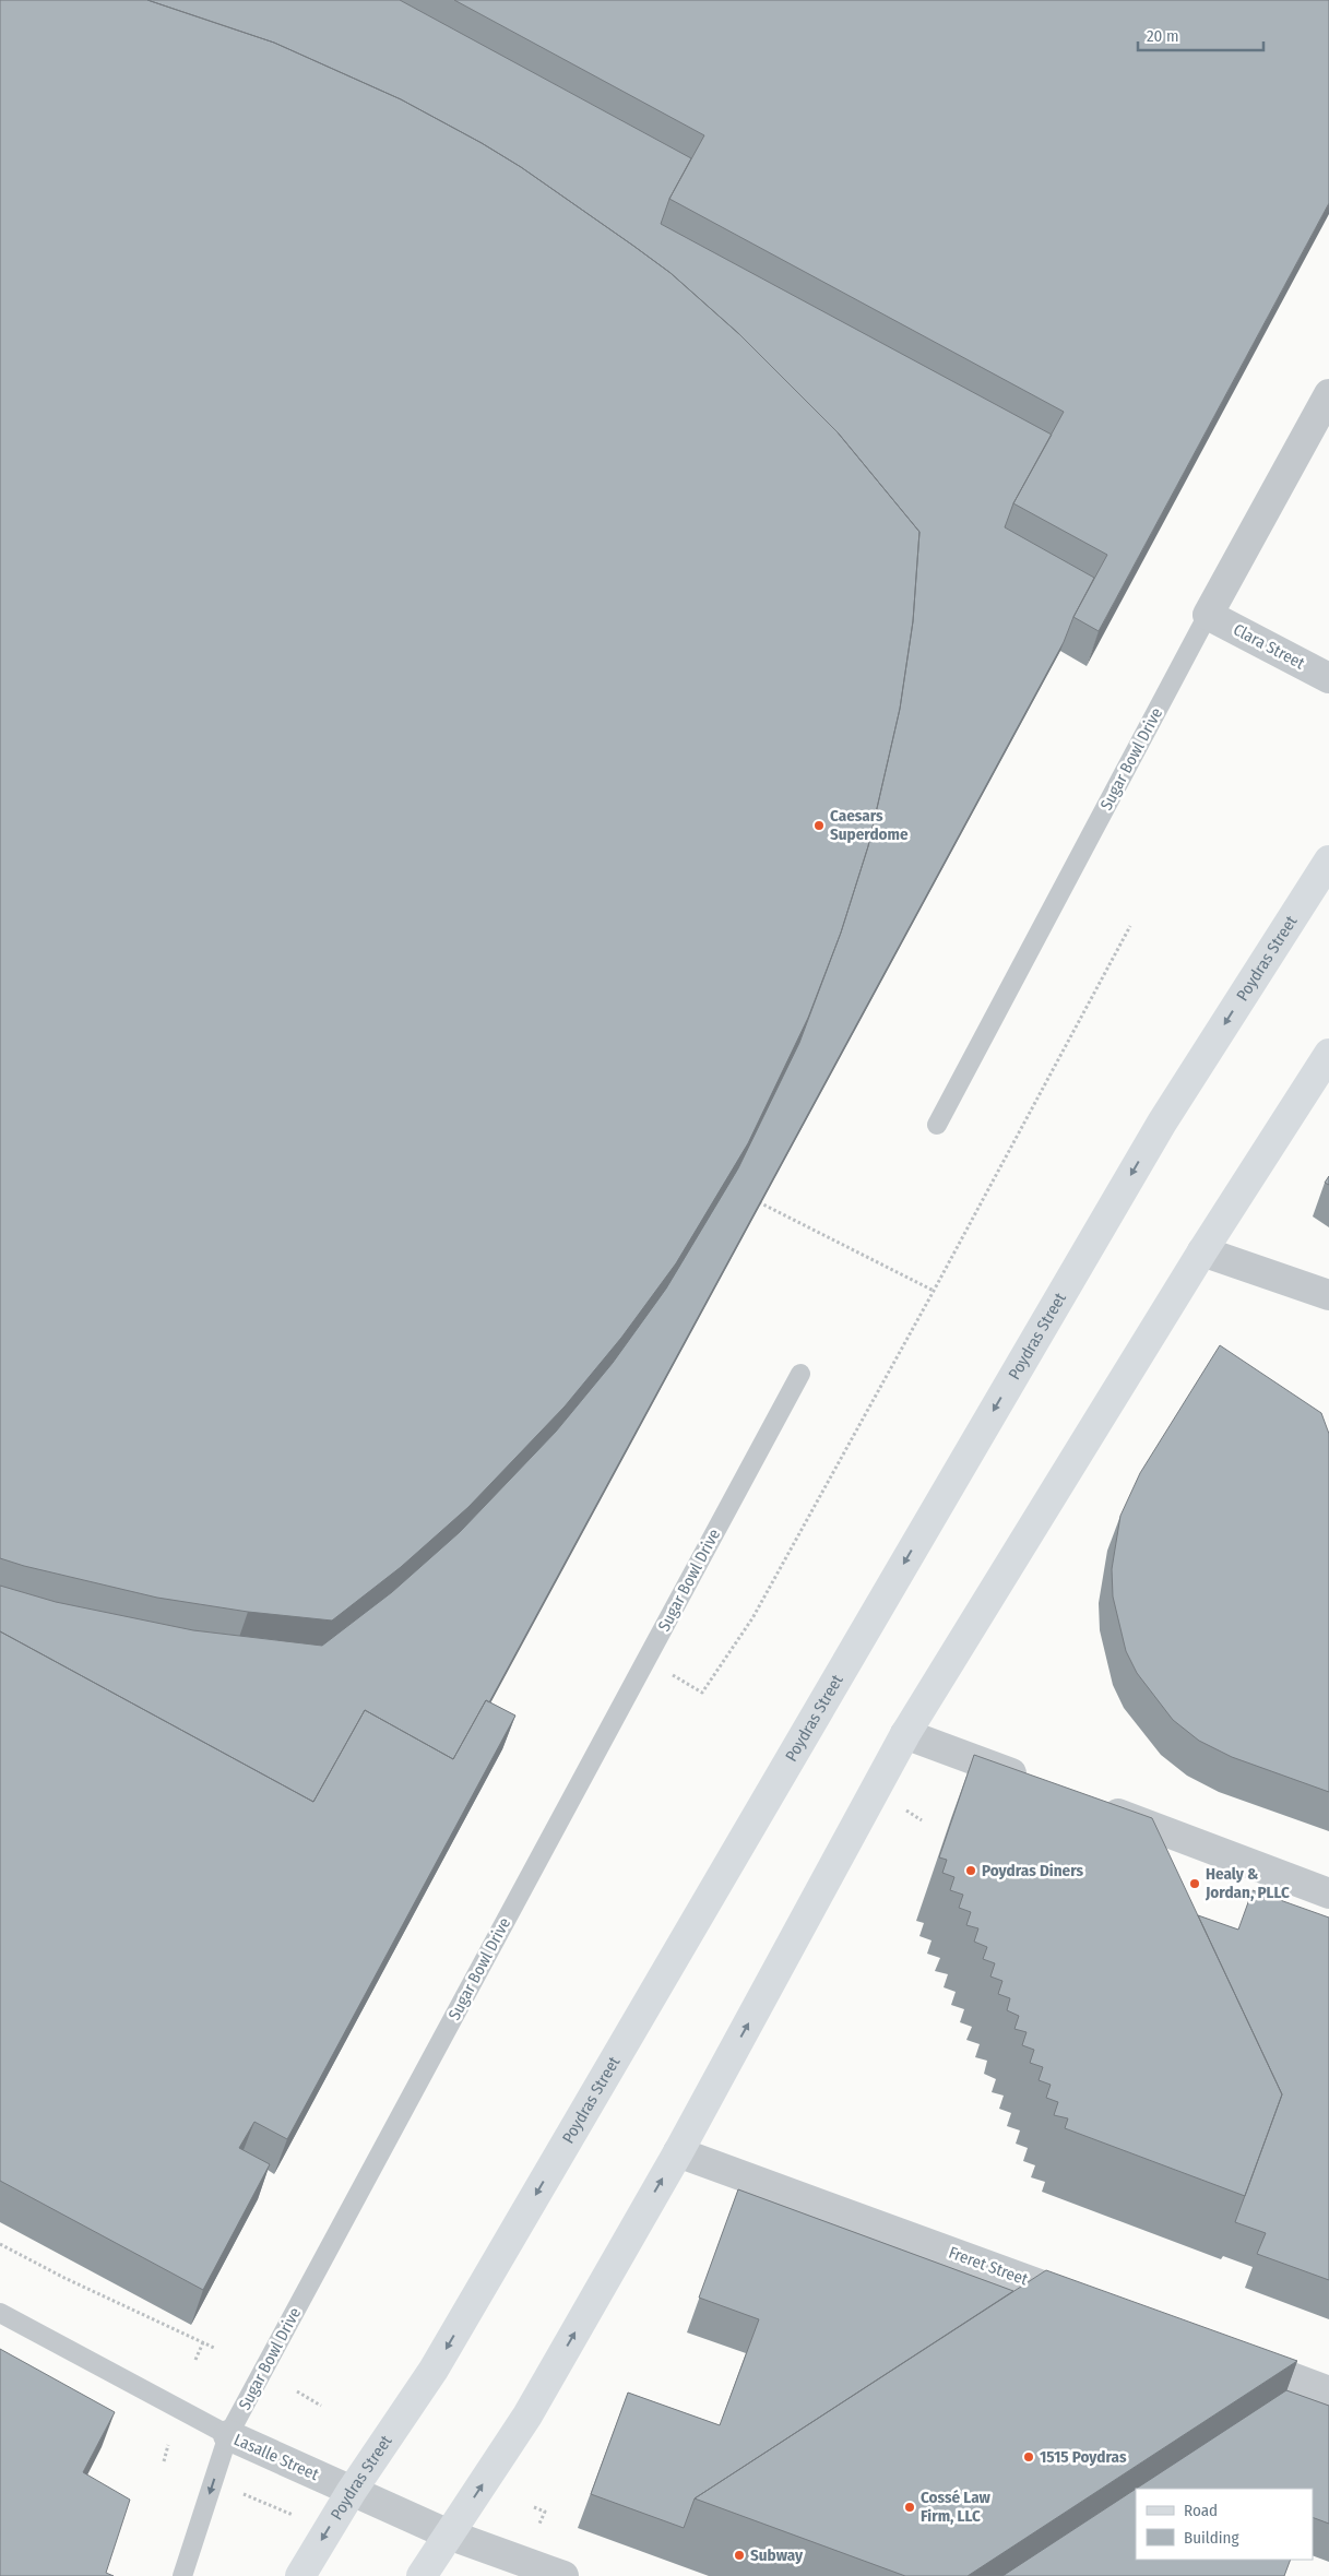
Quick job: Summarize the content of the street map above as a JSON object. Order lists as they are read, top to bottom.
{
  "streets": {
    "main road": ["Poydras Street"],
    "street": [
      "Clara Street",
      "Sugar Bowl Drive",
      "Freret Street",
      "Lasalle Street"
    ]
  },
  "crossings": [
    ["Clara Street", "Sugar Bowl Drive"],
    ["Sugar Bowl Drive", "Lasalle Street"],
    ["Poydras Street", "Lasalle Street"]
  ],
  "places": [
    "Caesars Superdome",
    "Poydras Diners",
    "Healy & Jordan, PLLC",
    "1515 Poydras",
    "Cossé Law Firm, LLC",
    "Subway"
  ],
  "legend": ["Road", "Building"],
  "scale_bar": "20 m"
}
